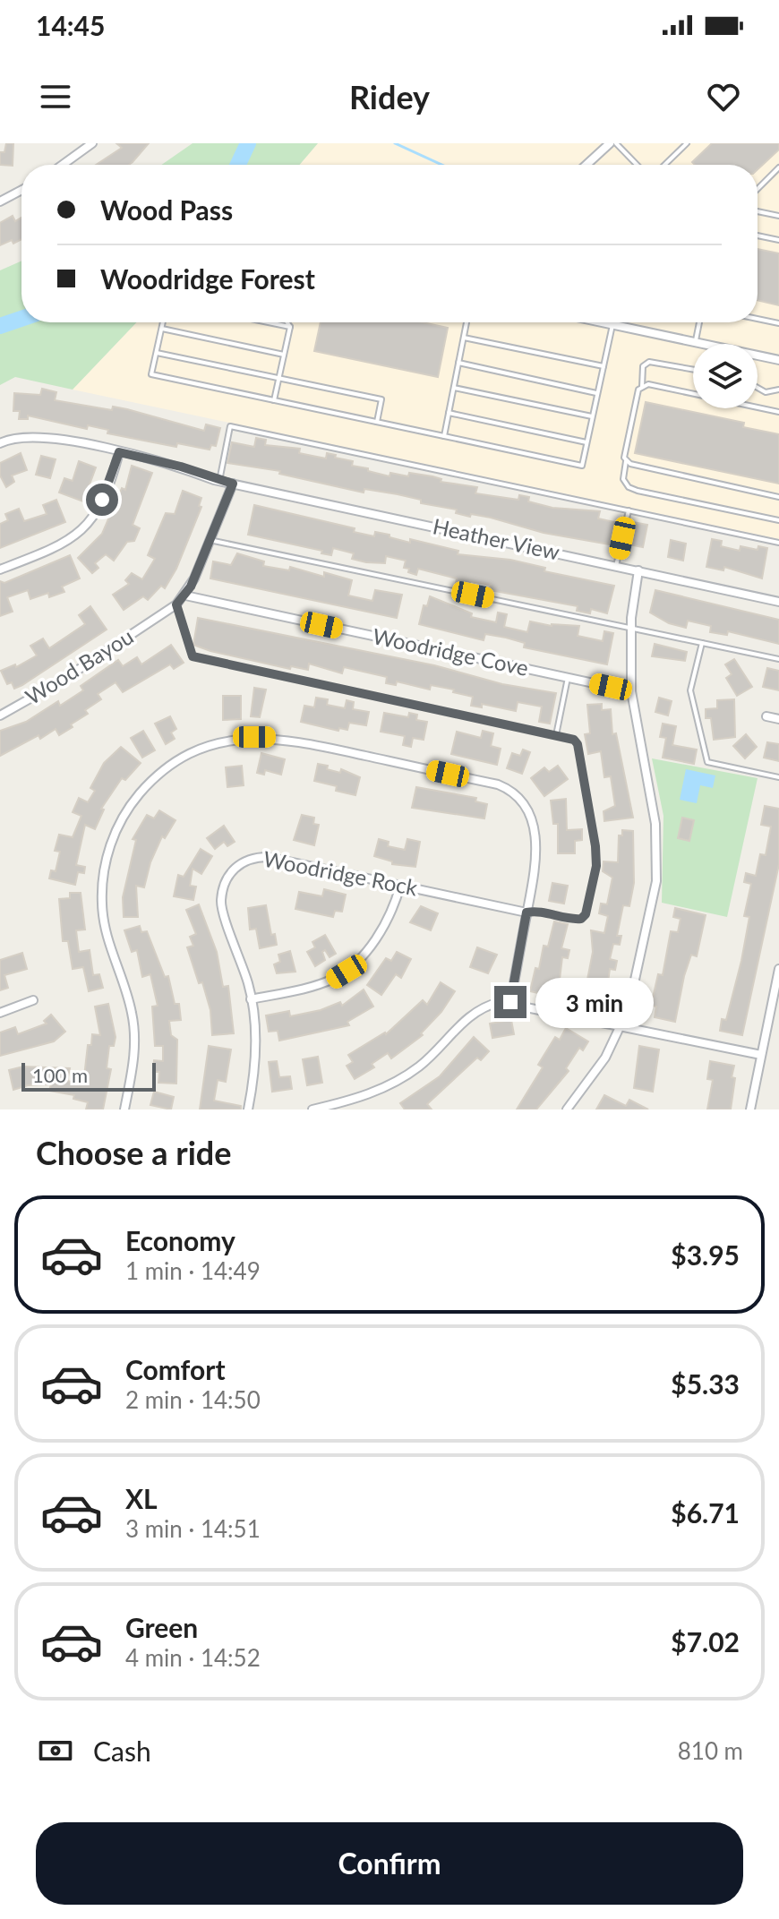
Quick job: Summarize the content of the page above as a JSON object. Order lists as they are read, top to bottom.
{
  "streets": {
    "street": [
      "Heather View",
      "Woodridge Cove",
      "Wood Bayou",
      "Woodridge Rock"
    ]
  },
  "crossings": [
    ["Woodridge Cove", "Wood Bayou"]
  ],
  "scale_bar": "100 m",
  "page": {
    "status": "14:45",
    "header": "Ridey",
    "banner": ["Wood Pass", "Woodridge Forest"],
    "bubble": "3 min",
    "scale": "100 m",
    "heading": "Choose a ride",
    "list": [
      {
        "name": "Economy",
        "note": "1 min · 14:49",
        "value": "$3.95"
      },
      {
        "name": "Comfort",
        "note": "2 min · 14:50",
        "value": "$5.33"
      },
      {
        "name": "XL",
        "note": "3 min · 14:51",
        "value": "$6.71"
      },
      {
        "name": "Green",
        "note": "4 min · 14:52",
        "value": "$7.02"
      }
    ],
    "pay": ["Cash", "810 m"],
    "buttons": "Confirm"
  }
}
